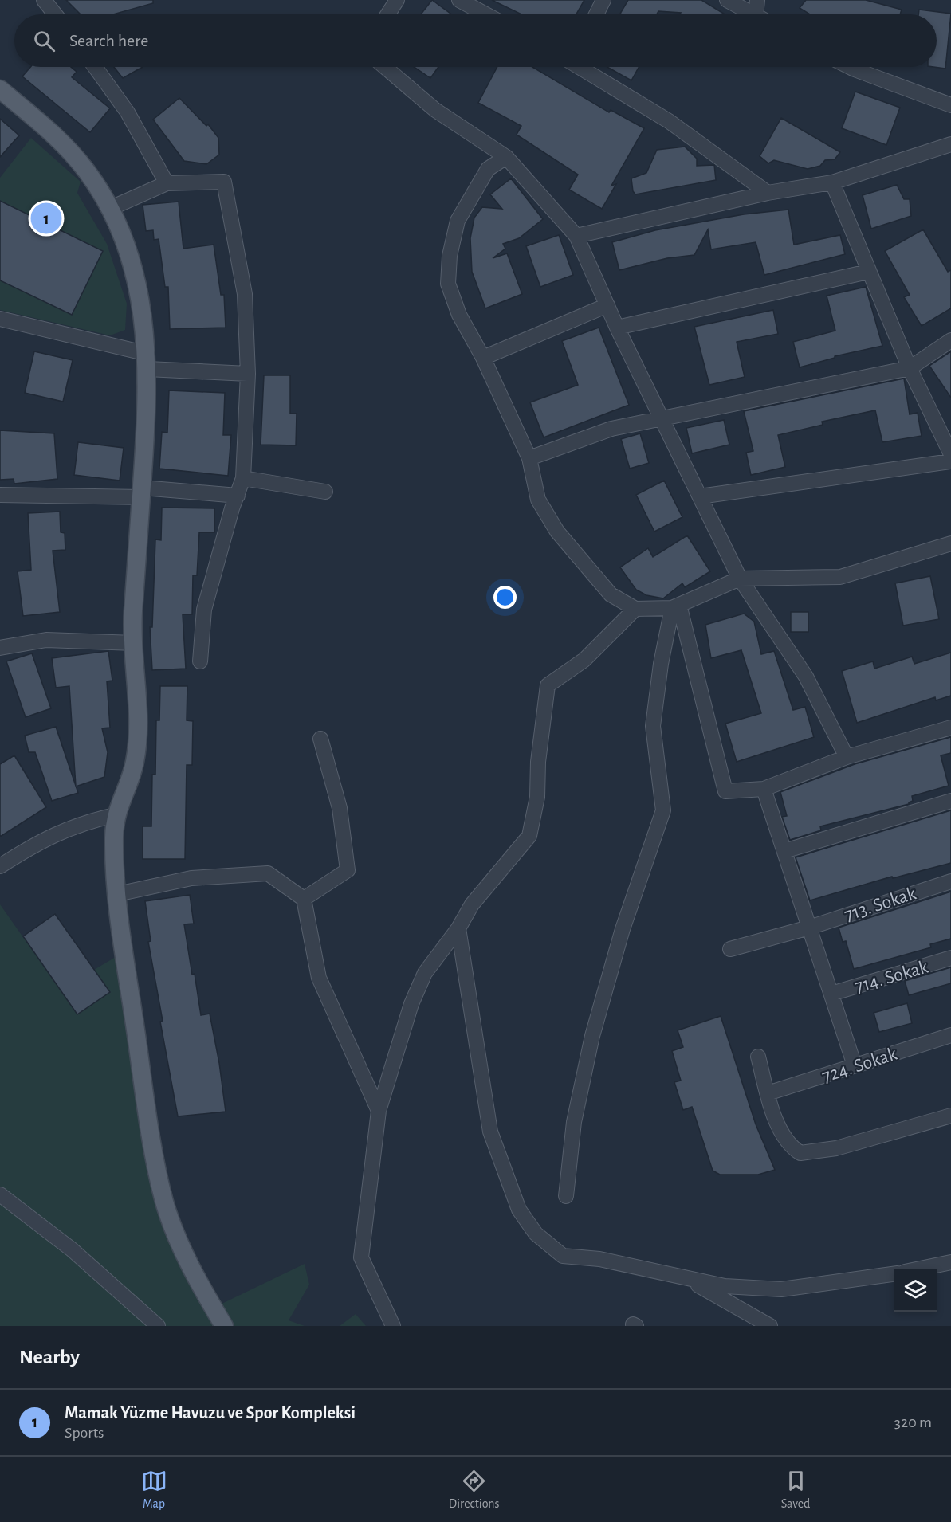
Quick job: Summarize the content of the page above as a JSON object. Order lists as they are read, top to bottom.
{
  "streets": {
    "street": ["713. Sokak", "714. Sokak", "724. Sokak"]
  },
  "page": {
    "search": "Search here",
    "pins": "1",
    "heading": "Nearby",
    "list": [
      {
        "mark": "1",
        "name": "Mamak Yüzme Havuzu ve Spor Kompleksi",
        "note": "Sports",
        "value": "320 m"
      }
    ],
    "nav": ["Map", "Directions", "Saved"]
  }
}
